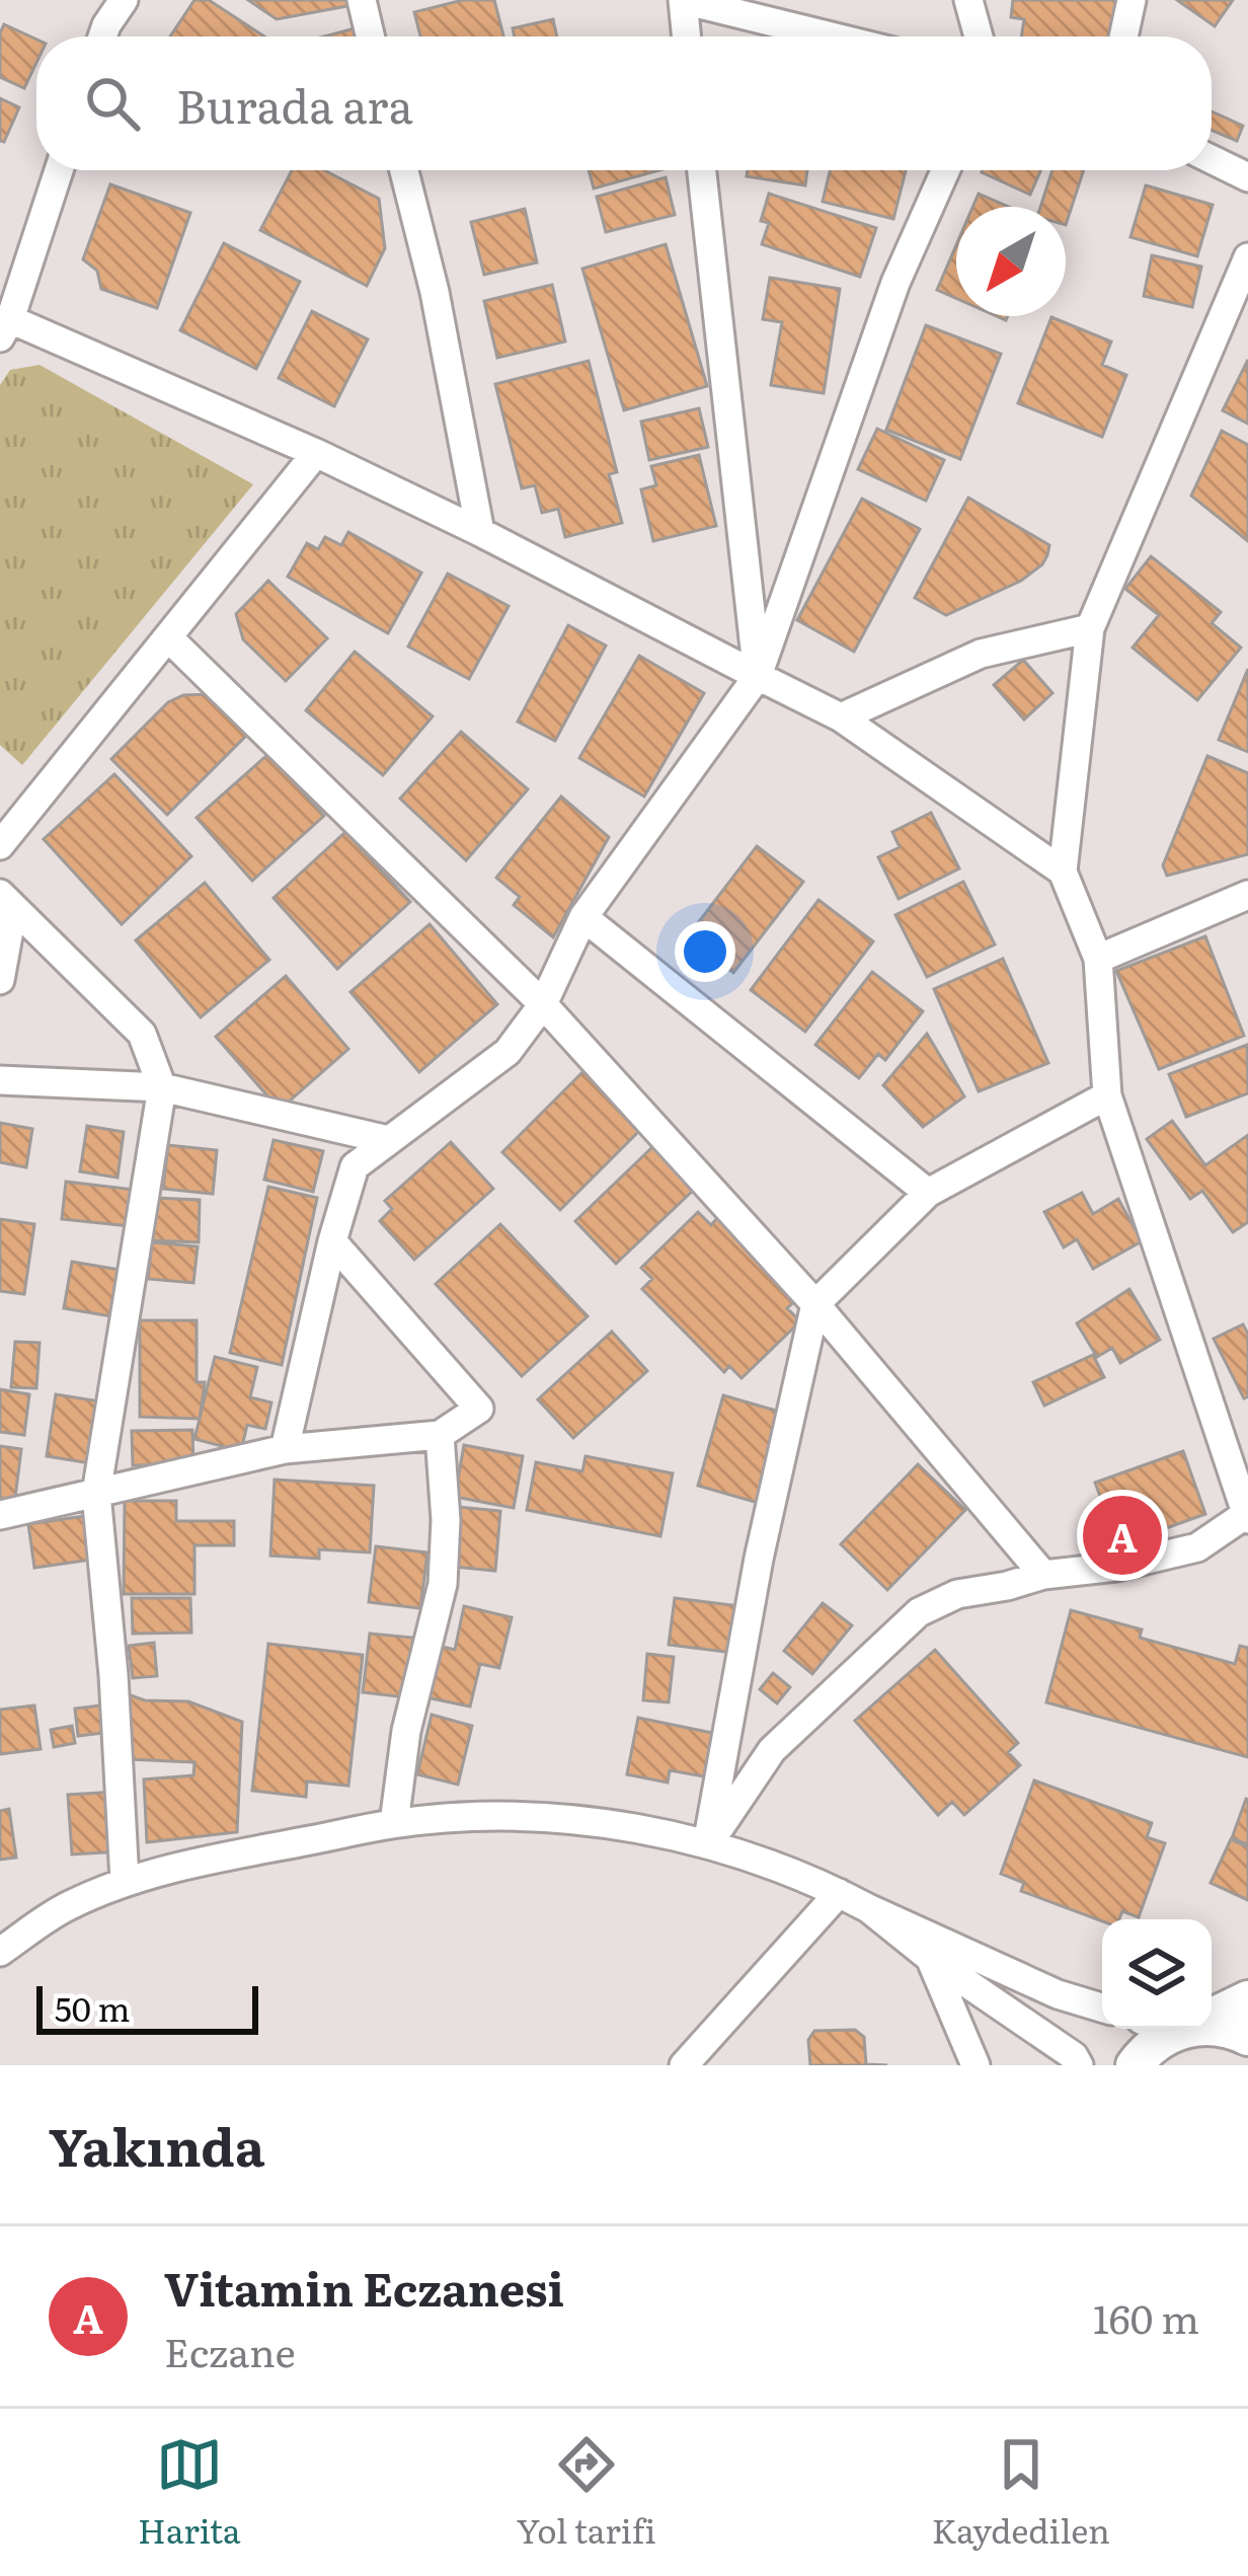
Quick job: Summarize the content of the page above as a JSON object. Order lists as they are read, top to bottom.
{
  "scale_bar": "50 m",
  "north": "bottom left",
  "page": {
    "search": "Burada ara",
    "pins": "A",
    "scale": "50 m",
    "heading": "Yakında",
    "list": [
      {
        "mark": "A",
        "name": "Vitamin Eczanesi",
        "note": "Eczane",
        "value": "160 m"
      }
    ],
    "nav": ["Harita", "Yol tarifi", "Kaydedilen"]
  }
}
